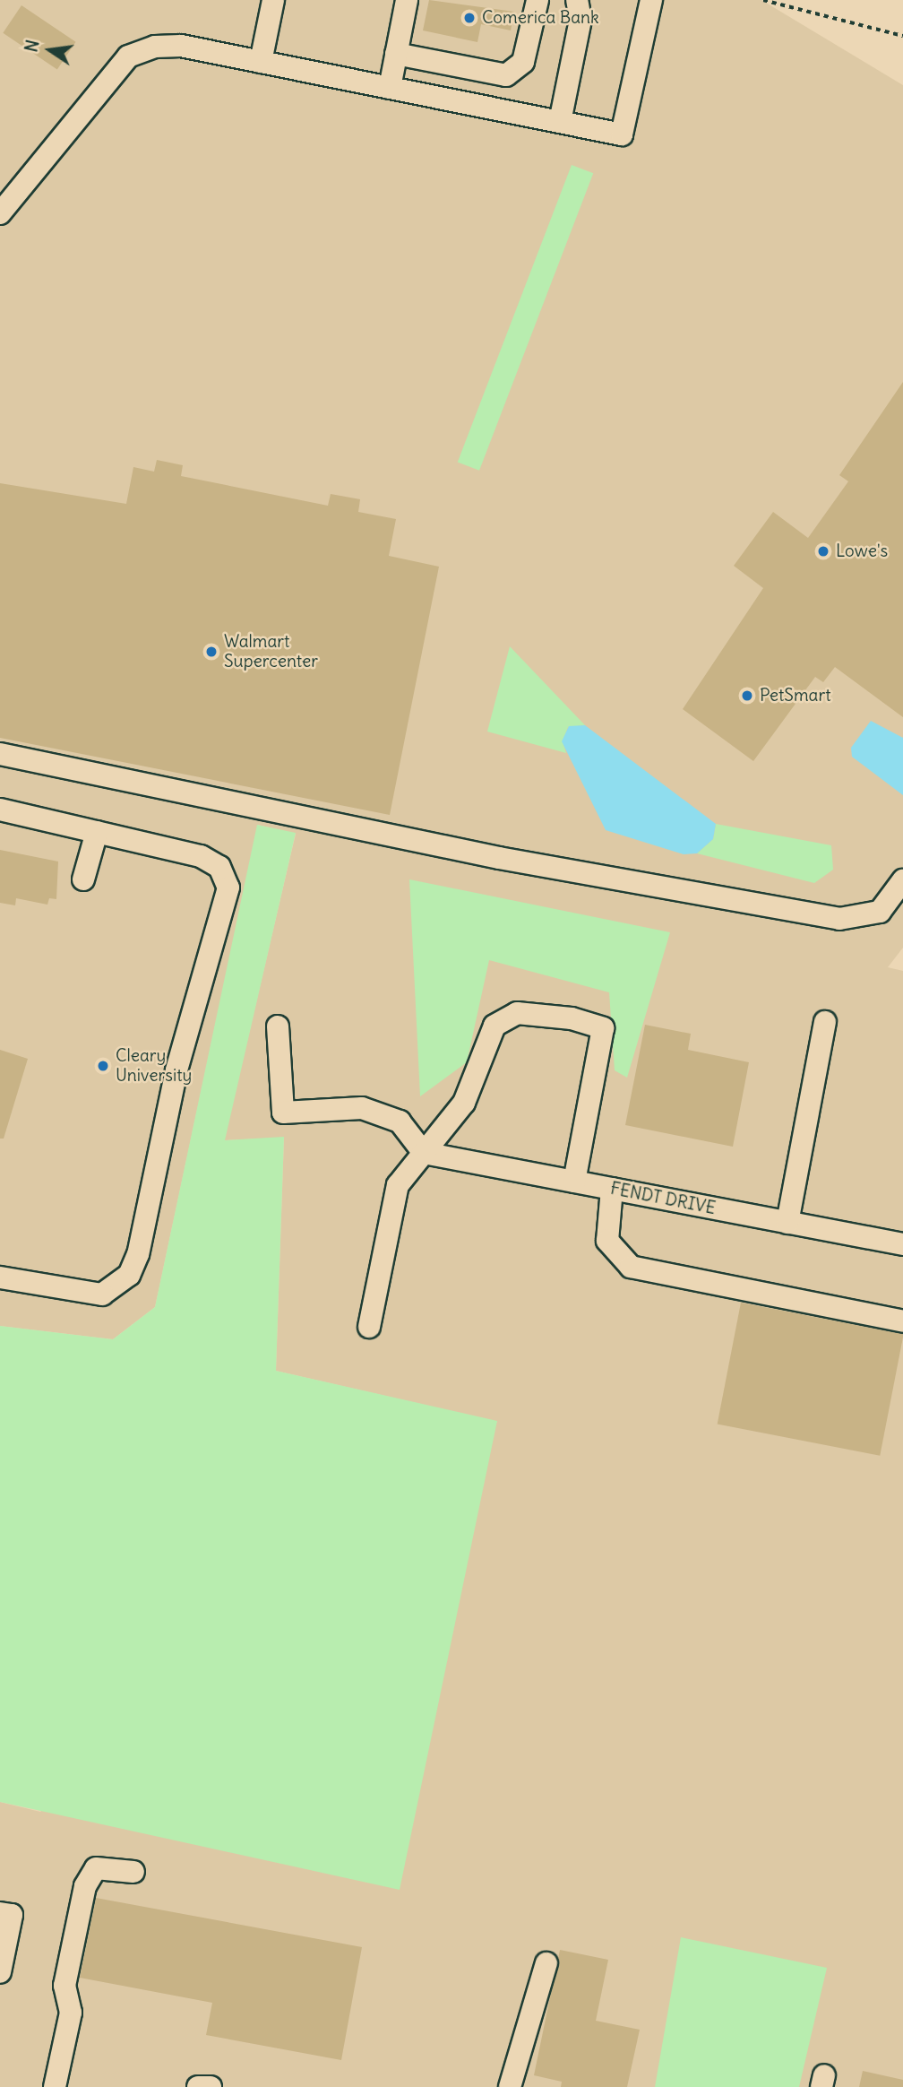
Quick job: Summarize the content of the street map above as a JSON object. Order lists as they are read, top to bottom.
{
  "streets": {
    "street": ["FENDT DRIVE"]
  },
  "places": [
    "Comerica Bank",
    "Lowe's",
    "Walmart Supercenter",
    "PetSmart",
    "Cleary University"
  ],
  "north": "left"
}
